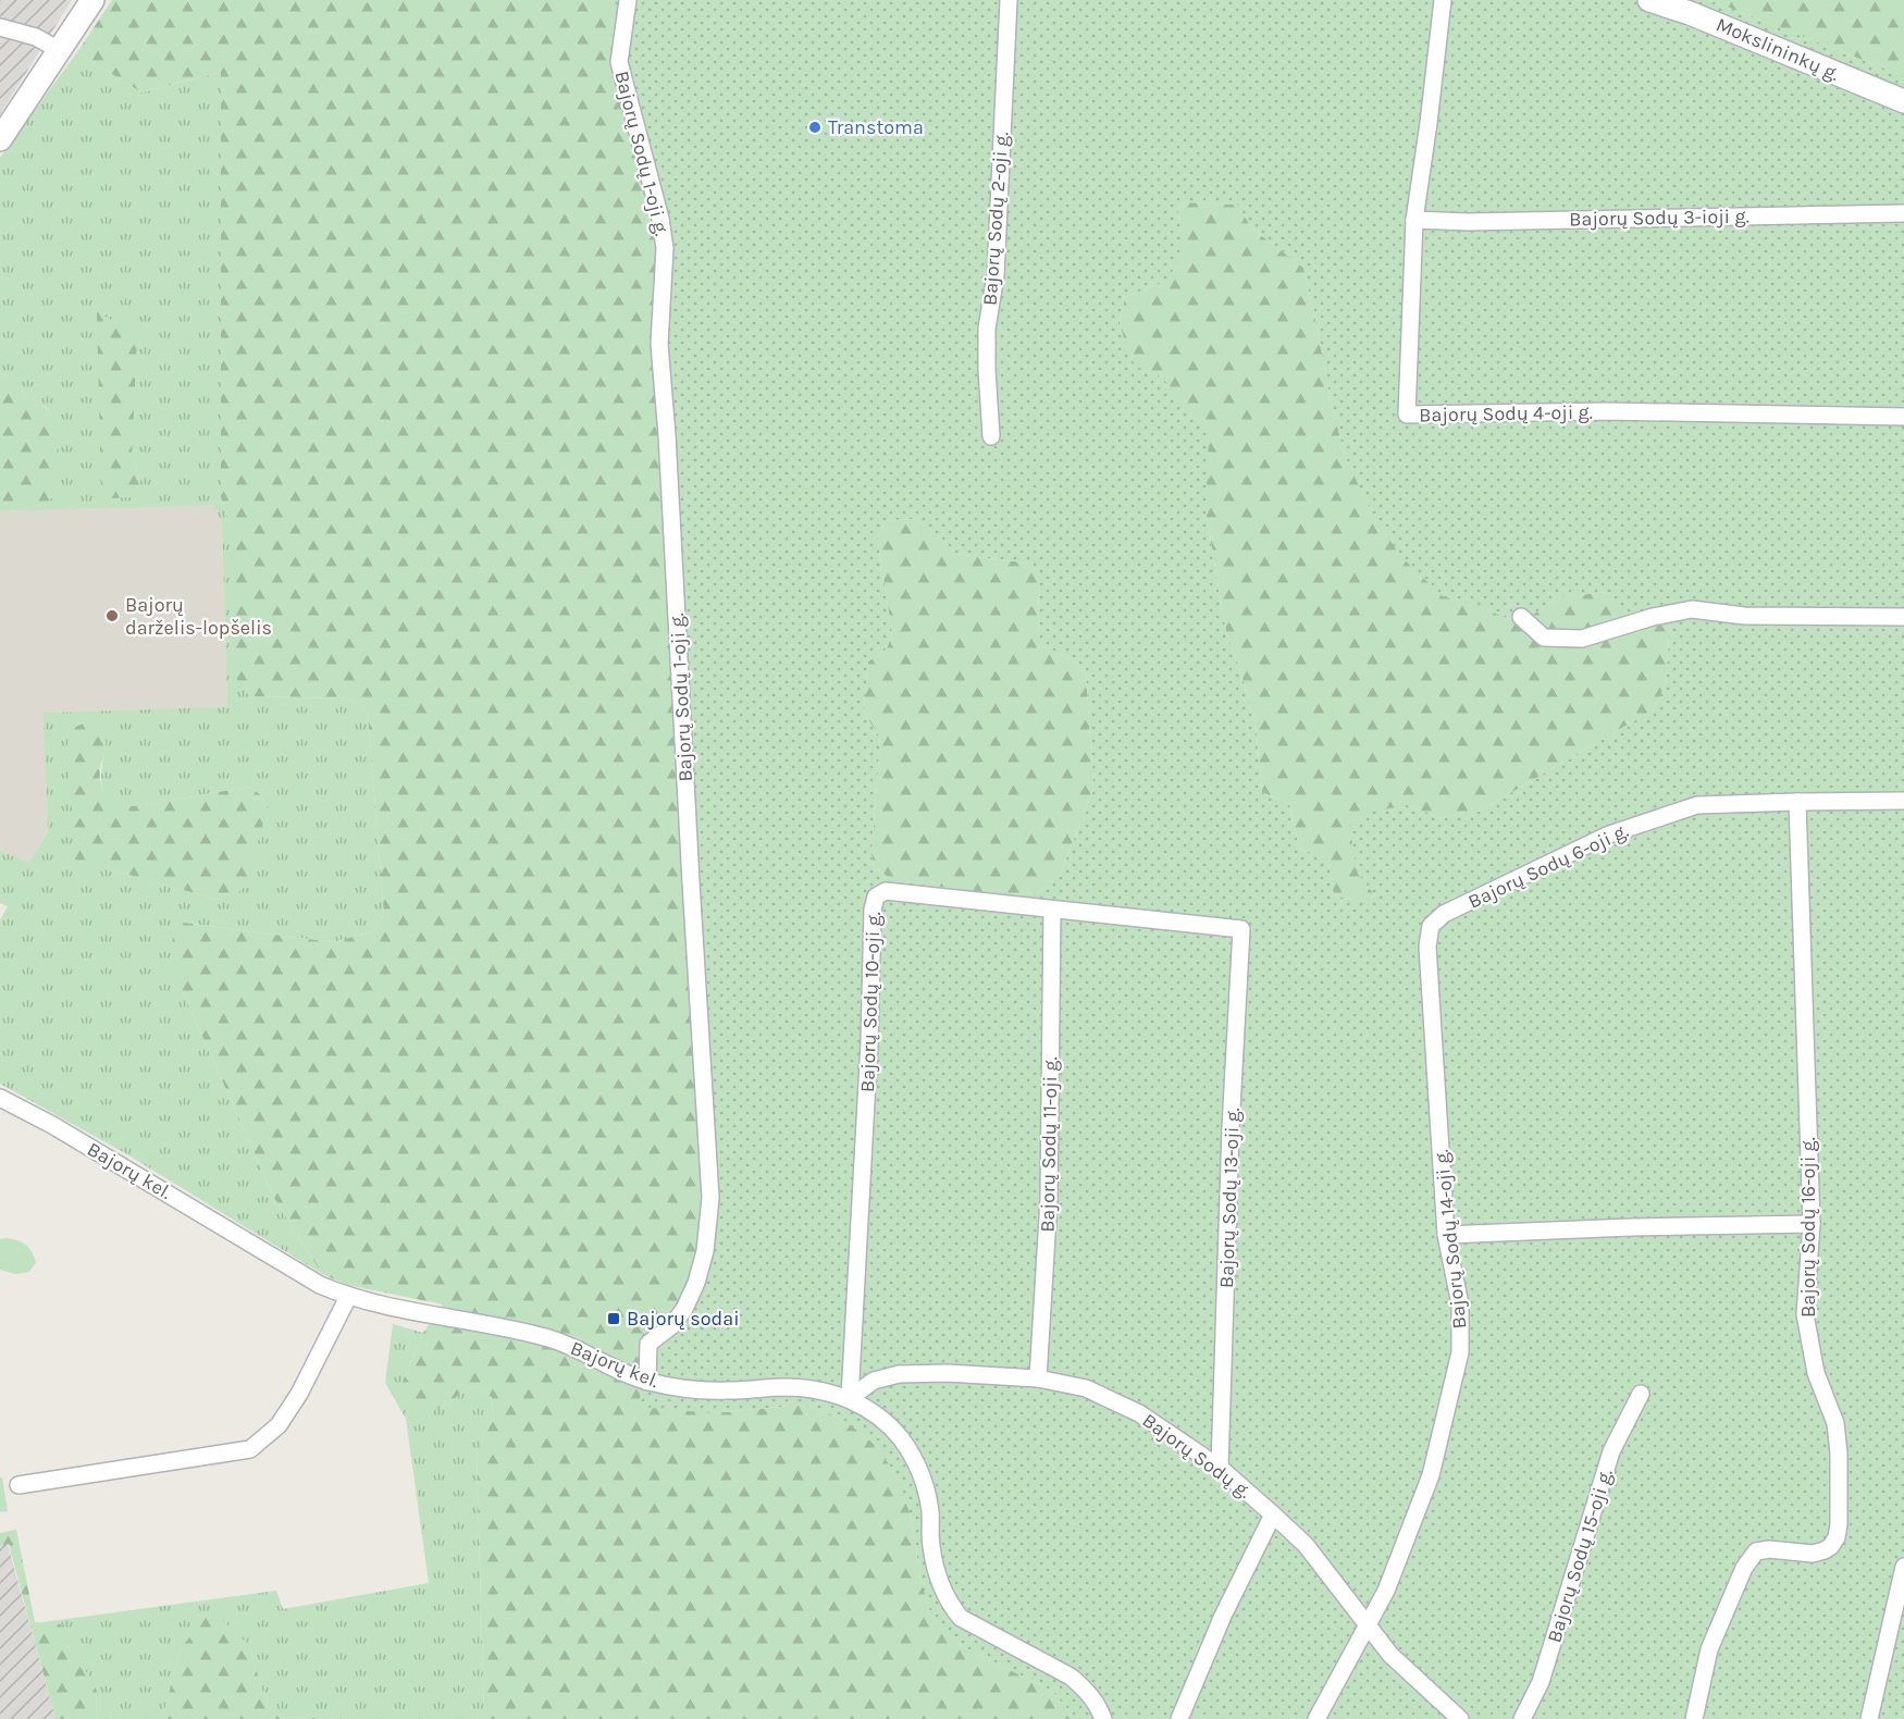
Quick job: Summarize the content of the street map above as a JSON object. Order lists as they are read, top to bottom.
{
  "streets": {
    "street": [
      "Mokslininkų g.",
      "Bajorų Sodų 1-oji g.",
      "Bajorų Sodų 3-ioji g.",
      "Bajorų Sodų 2-oji g.",
      "Bajorų Sodų 4-oji g.",
      "Bajorų Sodų 6-oji g.",
      "Bajorų Sodų 10-oji g.",
      "Bajorų Sodų 11-oji g.",
      "Bajorų kel.",
      "Bajorų Sodų 13-oji g.",
      "Bajorų Sodų 16-oji g.",
      "Bajorų Sodų 14-oji g.",
      "Bajorų Sodų g.",
      "Bajorų Sodų 15-oji g."
    ]
  },
  "crossings": [
    ["Bajorų Sodų 1-oji g.", "Bajorų kel."],
    ["Bajorų Sodų 3-ioji g.", "Bajorų Sodų 4-oji g."],
    ["Bajorų Sodų 6-oji g.", "Bajorų Sodų 16-oji g."],
    ["Bajorų Sodų 6-oji g.", "Bajorų Sodų 14-oji g."],
    ["Bajorų Sodų 10-oji g.", "Bajorų Sodų 11-oji g."],
    ["Bajorų Sodų 10-oji g.", "Bajorų kel."],
    ["Bajorų Sodų 10-oji g.", "Bajorų Sodų 13-oji g."],
    ["Bajorų Sodų 10-oji g.", "Bajorų Sodų g."],
    ["Bajorų Sodų 11-oji g.", "Bajorų Sodų g."],
    ["Bajorų kel.", "Bajorų Sodų g."],
    ["Bajorų Sodų 13-oji g.", "Bajorų Sodų g."],
    ["Bajorų Sodų 14-oji g.", "Bajorų Sodų g."]
  ],
  "places": {
    "other": ["Transtoma", "Bajorų darželis-lopšelis"],
    "transit": ["Bajorų sodai"]
  }
}
